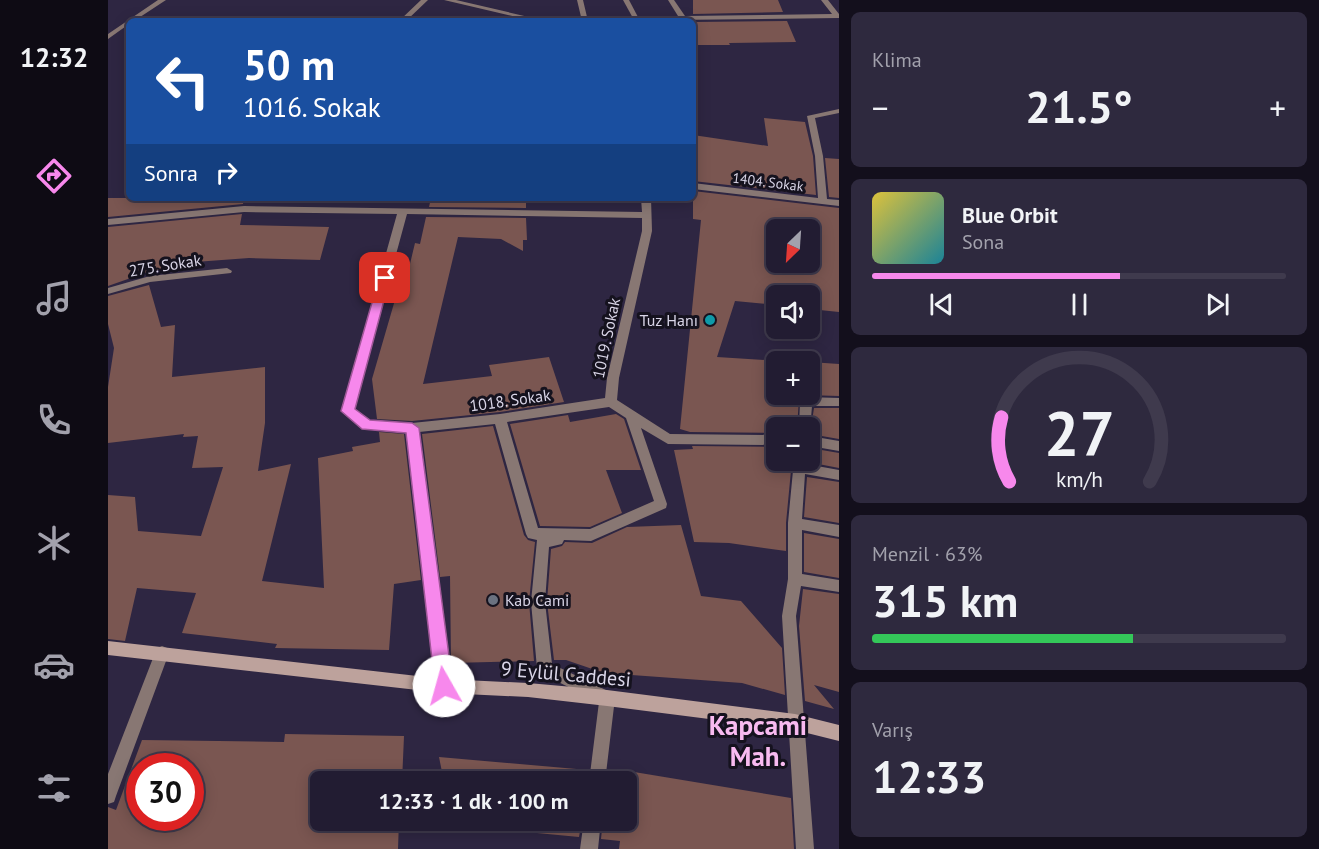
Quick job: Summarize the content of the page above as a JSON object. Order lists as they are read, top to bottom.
{
  "streets": {
    "main road": ["9 Eylül Caddesi"],
    "street": [
      "1404. Sokak",
      "275. Sokak",
      "1019. Sokak",
      "1018. Sokak"
    ]
  },
  "crossings": [
    ["1019. Sokak", "1018. Sokak"]
  ],
  "districts": ["Kapcami Mah."],
  "places": ["Tuz Hanı", "Kab Cami"],
  "north": "bottom left",
  "page": {
    "tabs": "12:32",
    "tile": [
      "Klima",
      ["Menzil · 63%", "315 km"],
      ["Varış", "12:33"]
    ],
    "turn": ["50 m", "1016. Sokak"],
    "heat": ["−", "21.5°", "+"],
    "then": "Sonra",
    "song": ["Blue Orbit", "Sona"],
    "map_buttons": ["+", "−"],
    "limit": "30",
    "trip": "12:33 · 1 dk · 100 m",
    "gauge": ["27", "km/h"]
  }
}
